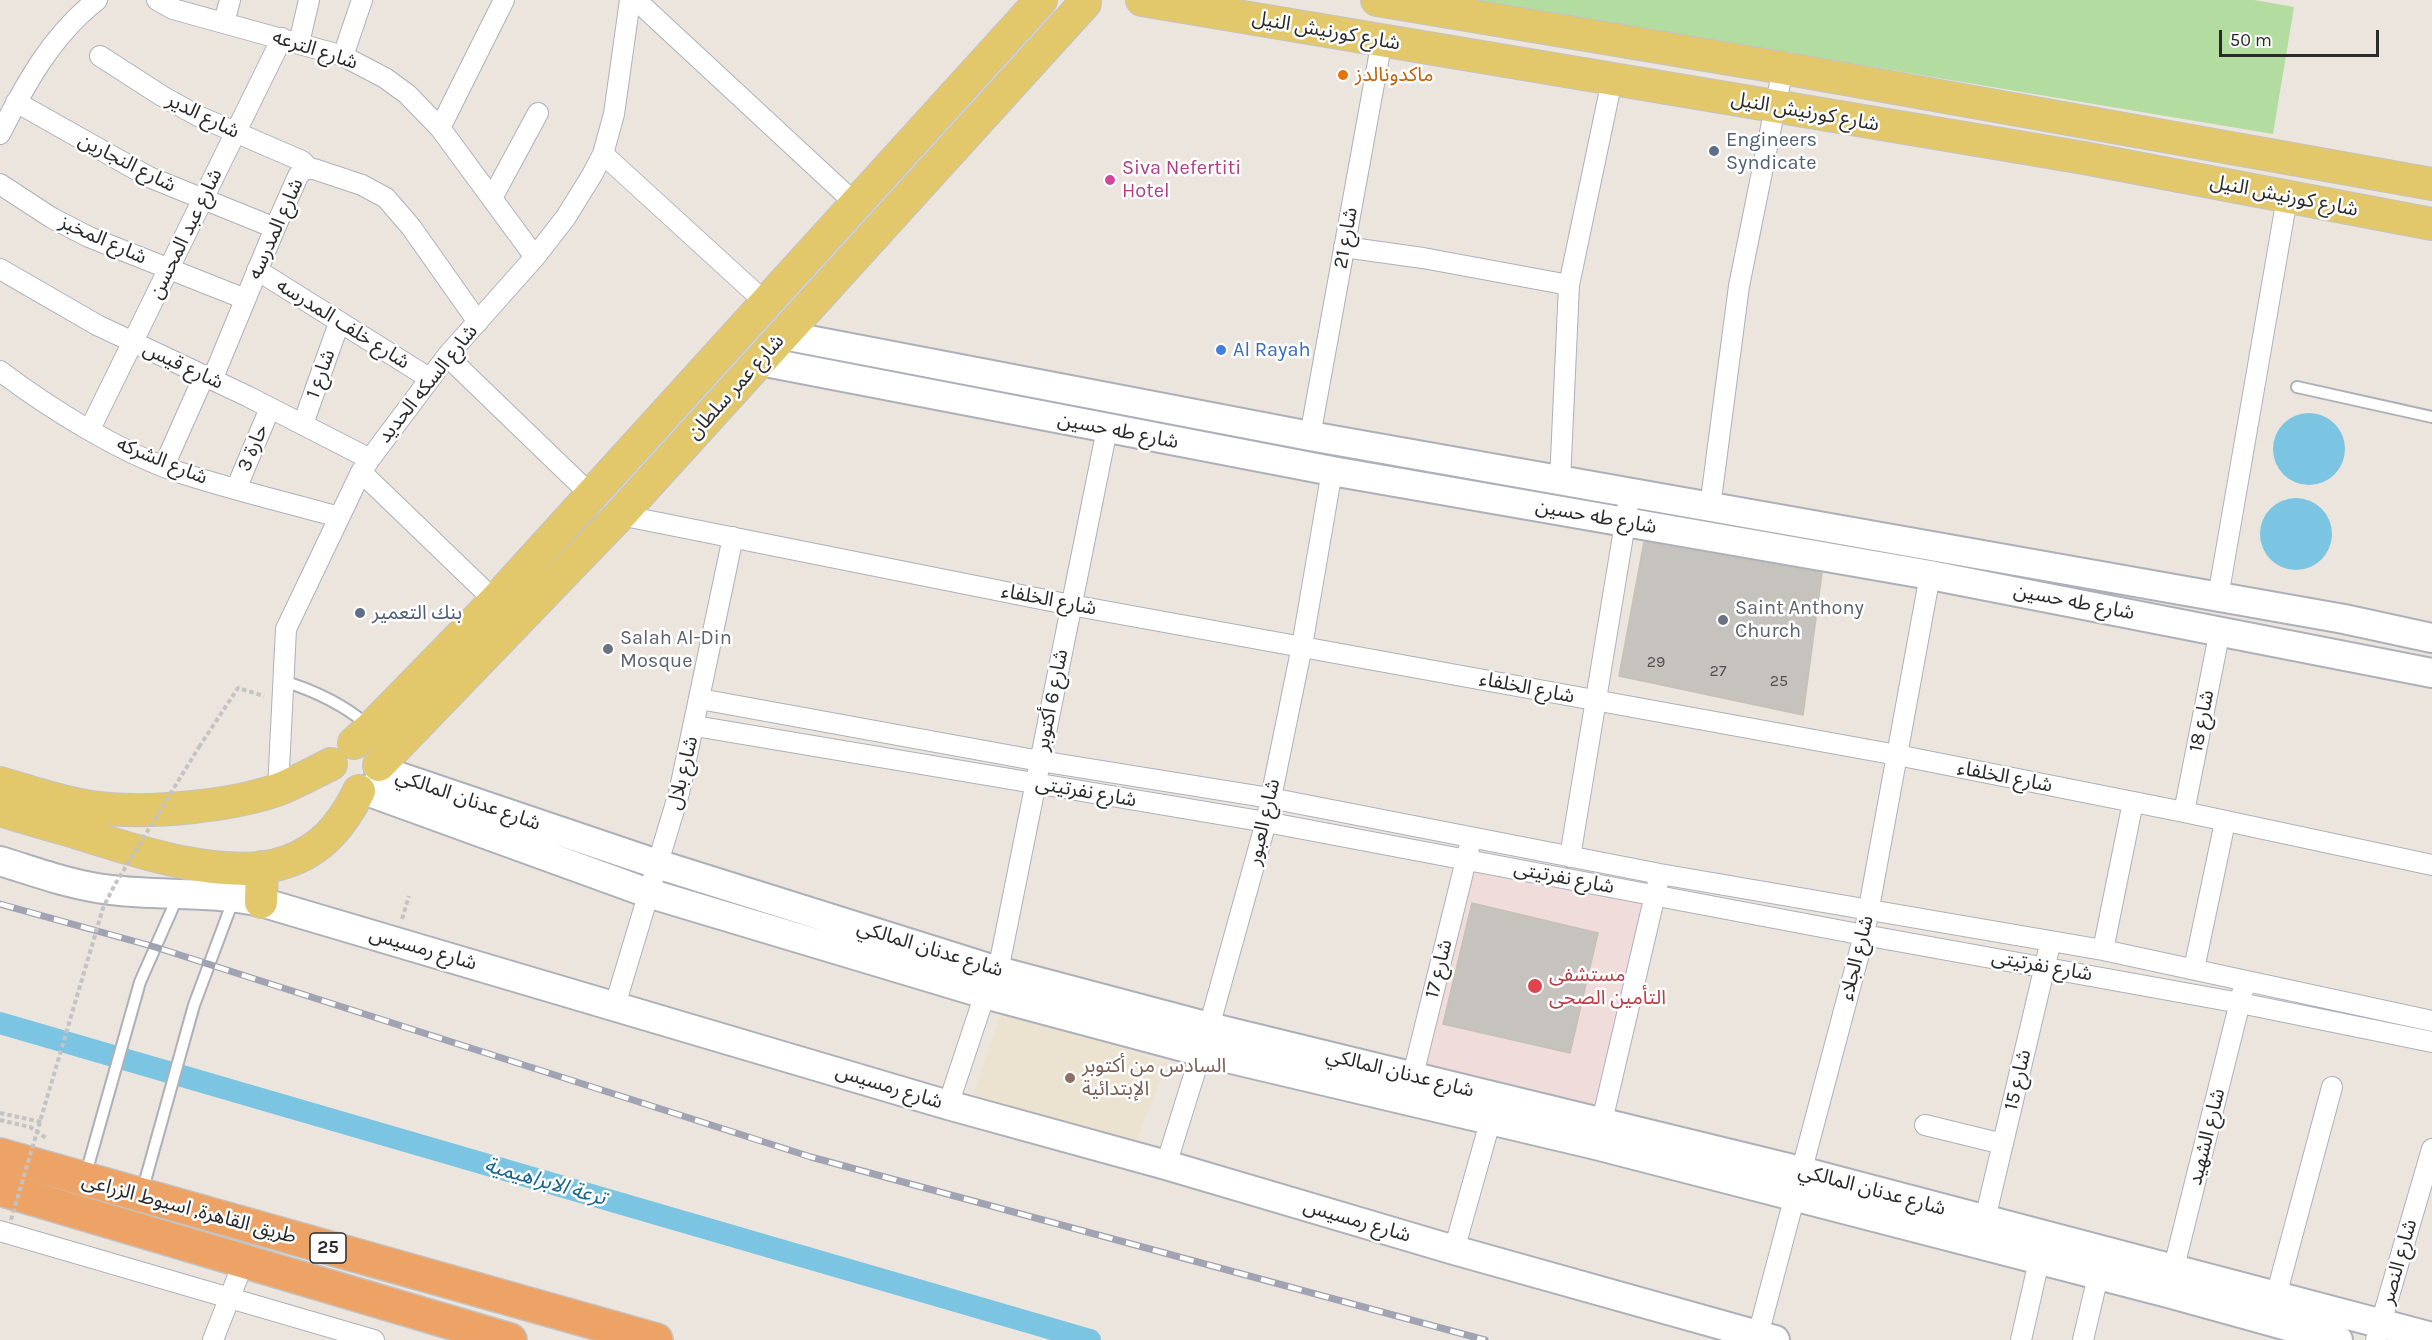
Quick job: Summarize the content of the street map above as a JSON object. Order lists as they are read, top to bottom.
{
  "streets": {
    "highway": ["طريق القاهرة, اسيوط الزراعى", "25"],
    "main road": [
      "شارع كورنيش النيل",
      "شارع عمر سلطان",
      "شارع طه حسين",
      "شارع عدنان المالكي",
      "شارع رمسيس"
    ],
    "street": [
      "شارع الترعه",
      "شارع الدير",
      "شارع النجارين",
      "شارع المدرسه",
      "شارع عبد المحسن",
      "شارع 21",
      "شارع المخبز",
      "شارع خلف المدرسه",
      "شارع قيس",
      "شارع 1",
      "شارع السكه الحديد",
      "حارة 3",
      "شارع الشركه",
      "شارع الخلفاء",
      "شارع 6 أكتوبر",
      "شارع 18",
      "شارع بلال",
      "شارع نفرتيتى",
      "شارع العبور",
      "شارع الجلاء",
      "شارع 17",
      "شارع 15",
      "شارع الشهيد",
      "شارع النصر"
    ]
  },
  "crossings": [
    ["شارع كورنيش النيل", "شارع 21"],
    ["شارع الترعه", "شارع عبد المحسن"],
    ["شارع الترعه", "شارع السكه الحديد"],
    ["شارع الدير", "شارع المدرسه"],
    ["شارع الدير", "شارع عبد المحسن"],
    ["شارع النجارين", "شارع المدرسه"],
    ["شارع النجارين", "شارع عبد المحسن"],
    ["شارع المدرسه", "شارع المخبز"],
    ["شارع المدرسه", "شارع خلف المدرسه"],
    ["شارع المدرسه", "شارع قيس"],
    ["شارع المدرسه", "شارع السكه الحديد"],
    ["شارع المدرسه", "شارع الشركه"],
    ["شارع عبد المحسن", "شارع المخبز"],
    ["شارع عبد المحسن", "شارع قيس"],
    ["شارع عبد المحسن", "شارع الشركه"],
    ["شارع 21", "شارع طه حسين"],
    ["شارع خلف المدرسه", "شارع 1"],
    ["شارع خلف المدرسه", "شارع السكه الحديد"],
    ["شارع قيس", "شارع 1"],
    ["شارع قيس", "شارع السكه الحديد"],
    ["شارع قيس", "شارع عمر سلطان"],
    ["شارع قيس", "حارة 3"],
    ["شارع السكه الحديد", "شارع عمر سلطان"],
    ["شارع السكه الحديد", "شارع الشركه"],
    ["شارع عمر سلطان", "شارع طه حسين"],
    ["شارع عمر سلطان", "شارع الخلفاء"],
    ["شارع عمر سلطان", "شارع عدنان المالكي"],
    ["شارع طه حسين", "شارع 6 أكتوبر"],
    ["شارع طه حسين", "شارع 18"],
    ["شارع طه حسين", "شارع العبور"],
    ["شارع طه حسين", "شارع الجلاء"],
    ["حارة 3", "شارع الشركه"],
    ["شارع الخلفاء", "شارع 6 أكتوبر"],
    ["شارع الخلفاء", "شارع 18"],
    ["شارع الخلفاء", "شارع بلال"],
    ["شارع الخلفاء", "شارع العبور"],
    ["شارع الخلفاء", "شارع الجلاء"],
    ["شارع 6 أكتوبر", "شارع نفرتيتى"],
    ["شارع 6 أكتوبر", "شارع عدنان المالكي"],
    ["شارع 6 أكتوبر", "شارع رمسيس"],
    ["شارع بلال", "شارع نفرتيتى"],
    ["شارع بلال", "شارع عدنان المالكي"],
    ["شارع بلال", "شارع رمسيس"],
    ["شارع نفرتيتى", "شارع العبور"],
    ["شارع نفرتيتى", "شارع الجلاء"],
    ["شارع نفرتيتى", "شارع 17"],
    ["شارع نفرتيتى", "شارع 15"],
    ["شارع نفرتيتى", "شارع الشهيد"],
    ["شارع عدنان المالكي", "شارع العبور"],
    ["شارع عدنان المالكي", "شارع الجلاء"],
    ["شارع عدنان المالكي", "شارع 17"],
    ["شارع عدنان المالكي", "شارع 15"],
    ["شارع عدنان المالكي", "شارع الشهيد"],
    ["شارع عدنان المالكي", "شارع النصر"],
    ["شارع العبور", "شارع رمسيس"],
    ["شارع رمسيس", "شارع الجلاء"]
  ],
  "water": ["ترعة الابراهيمية"],
  "places": [
    "ماكدونالدز",
    "Engineers Syndicate",
    "Siva Nefertiti Hotel",
    "Al Rayah",
    "بنك التعمير",
    "Saint Anthony Church",
    "Salah Al-Din Mosque",
    "مستشفى التأمين الصحى",
    "السادس من أكتوبر الإبتدائية"
  ],
  "house_numbers": ["29", "27", "25"],
  "scale_bar": "50 m"
}
